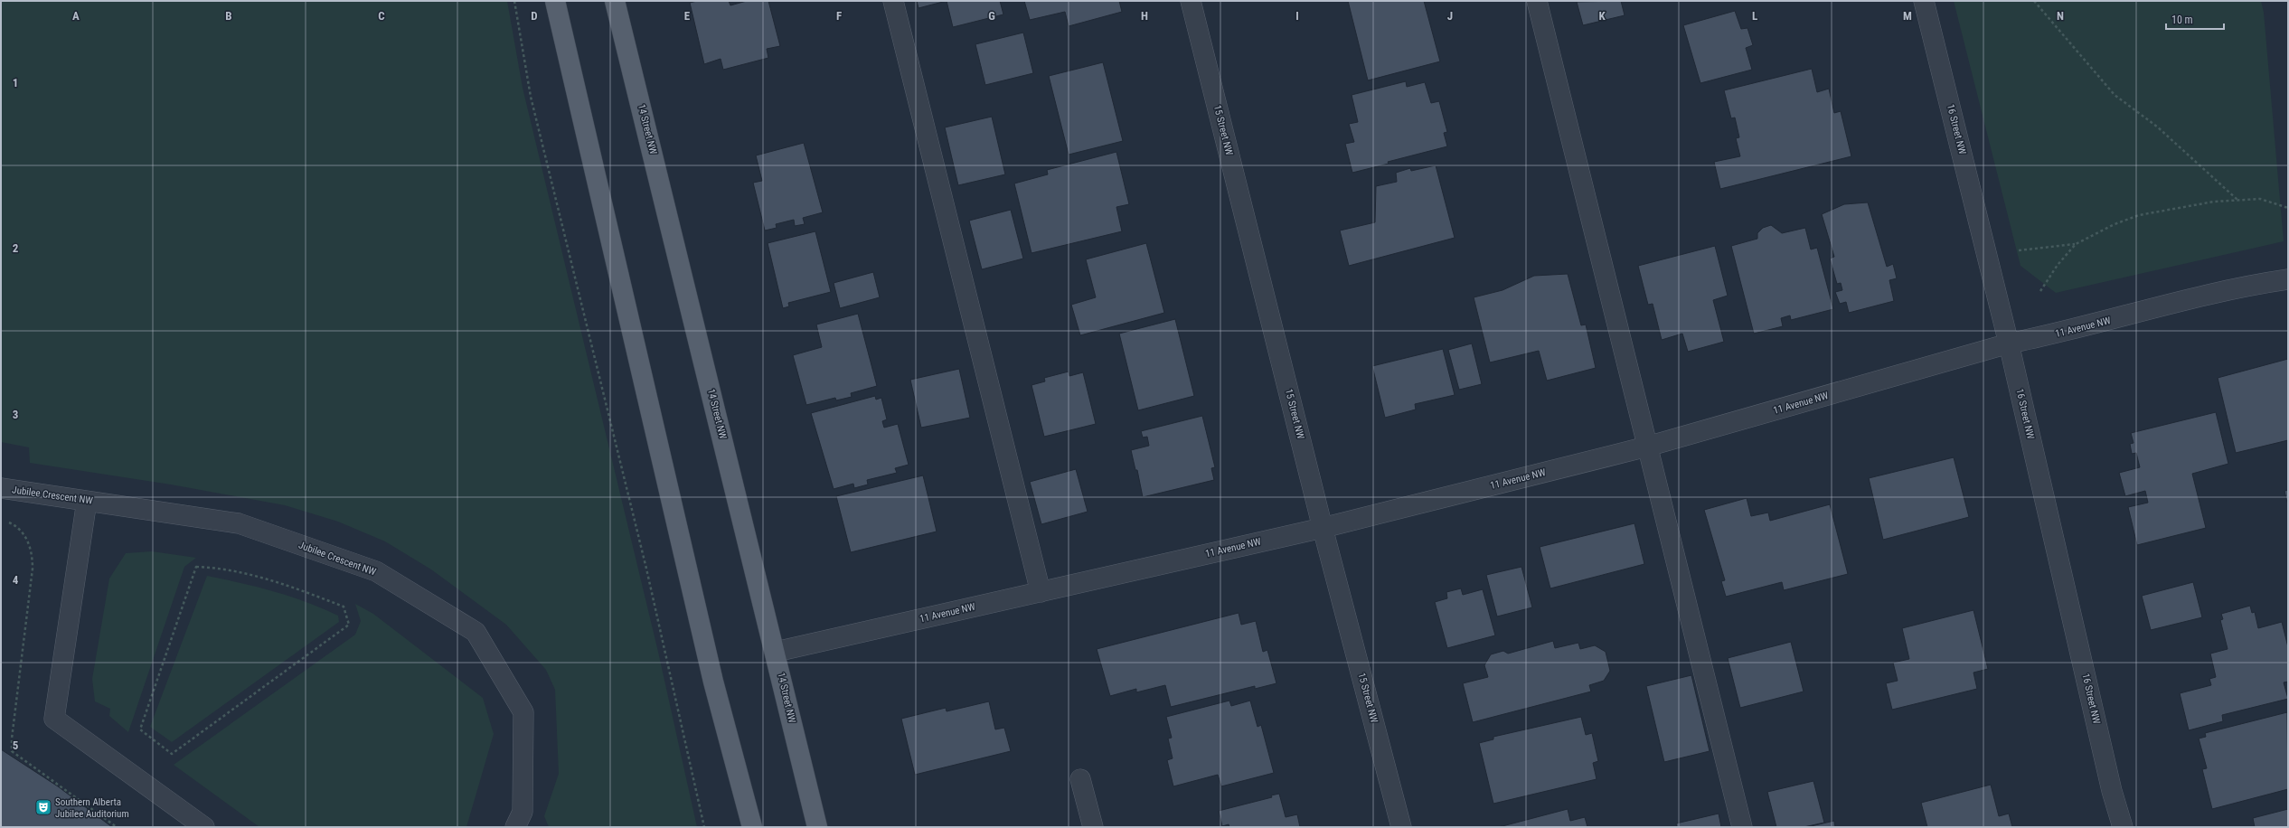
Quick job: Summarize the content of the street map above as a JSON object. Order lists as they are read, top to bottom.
{
  "streets": {
    "main road": ["14 Street NW"],
    "street": [
      "16 Street NW",
      "15 Street NW",
      "11 Avenue NW",
      "Jubilee Crescent NW"
    ]
  },
  "crossings": [
    ["14 Street NW", "11 Avenue NW"],
    ["16 Street NW", "11 Avenue NW"],
    ["15 Street NW", "11 Avenue NW"]
  ],
  "places": {
    "theatre": ["Southern Alberta Jubilee Auditorium"]
  },
  "scale_bar": "10 m",
  "grid": {
    "columns": [
      "A",
      "B",
      "C",
      "D",
      "E",
      "F",
      "G",
      "H",
      "I",
      "J",
      "K",
      "L",
      "M",
      "N"
    ],
    "rows": [
      "1",
      "2",
      "3",
      "4",
      "5"
    ]
  }
}
